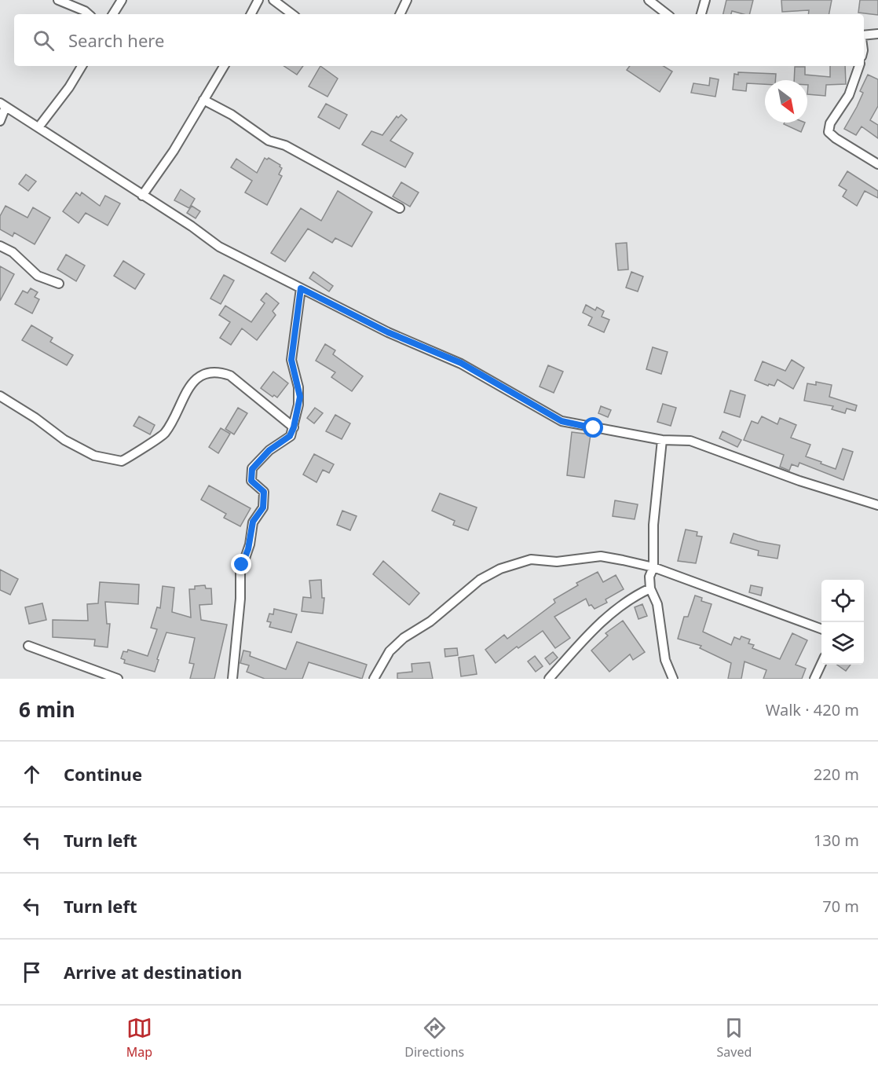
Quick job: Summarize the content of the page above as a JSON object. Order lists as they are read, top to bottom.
{
  "north": "bottom right",
  "page": {
    "search": "Search here",
    "heading": ["6 min", "Walk · 420 m"],
    "list": [
      ["Continue", "220 m"],
      ["Turn left", "130 m"],
      ["Turn left", "70 m"],
      "Arrive at destination"
    ],
    "nav": ["Map", "Directions", "Saved"]
  }
}
